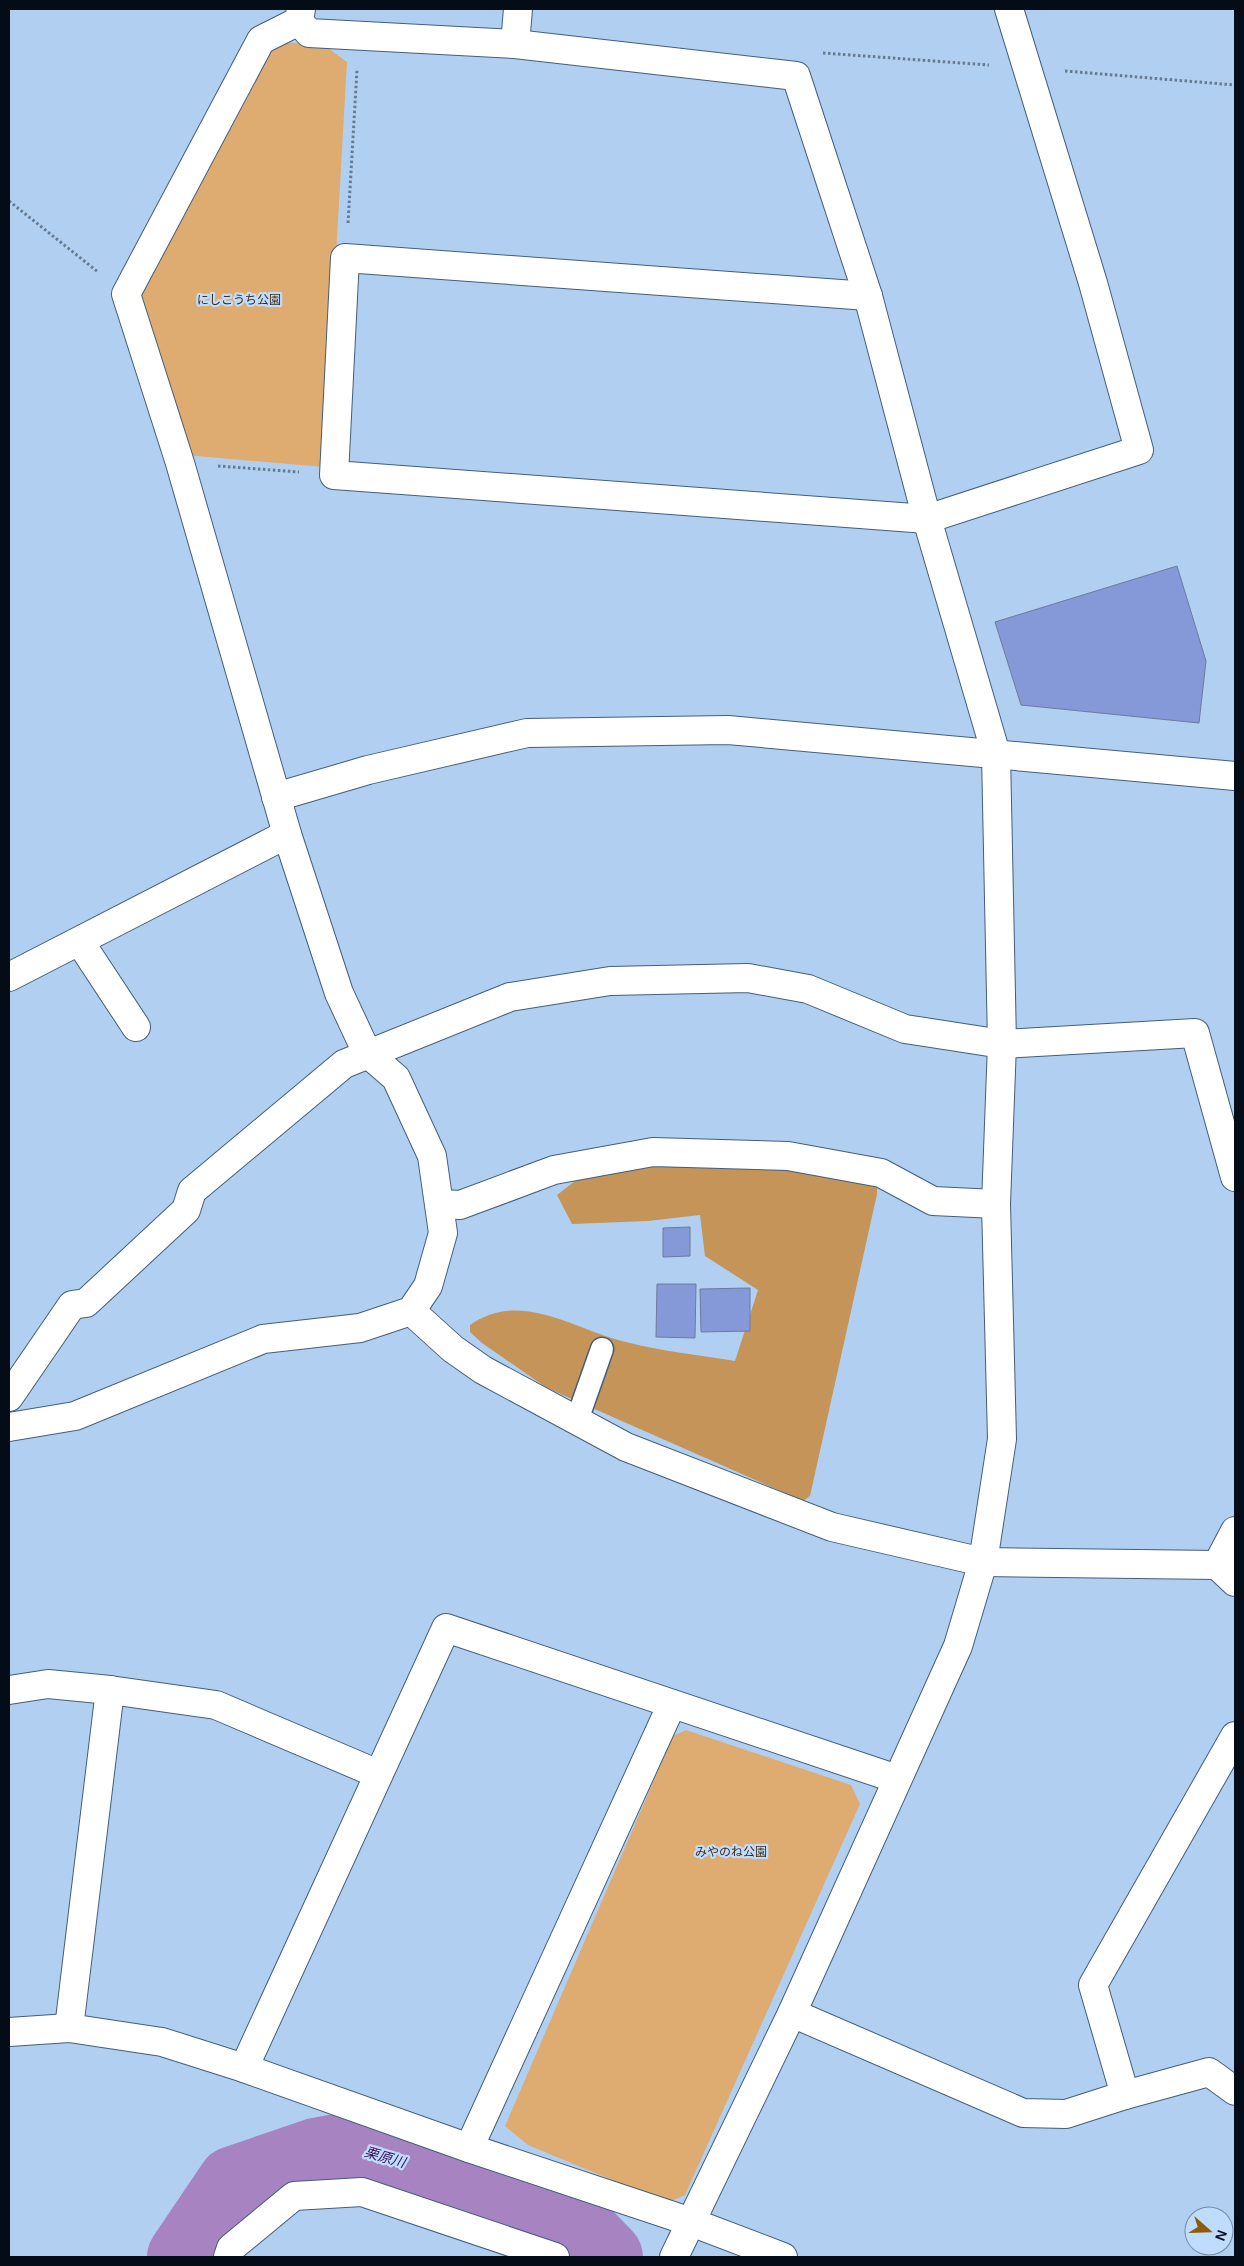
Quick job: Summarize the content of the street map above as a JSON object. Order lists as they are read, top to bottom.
{
  "water": ["栗原川"],
  "parks": ["にしこうち公園", "みやのね公園"],
  "north": "right"
}
